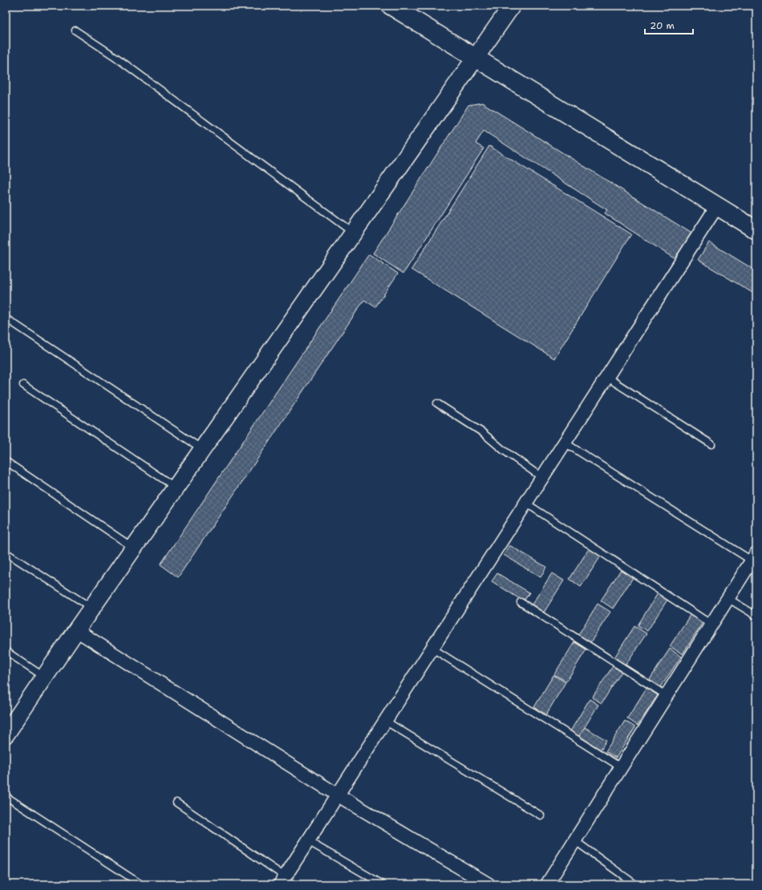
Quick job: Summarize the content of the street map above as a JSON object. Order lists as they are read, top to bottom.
{
  "scale_bar": "20 m"
}
